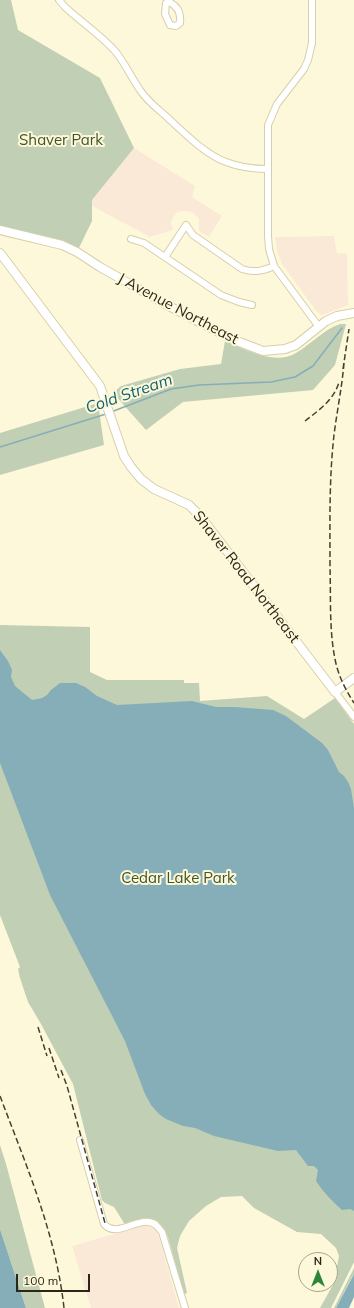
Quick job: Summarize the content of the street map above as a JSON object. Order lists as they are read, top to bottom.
{
  "streets": {
    "street": ["J Avenue Northeast", "Shaver Road Northeast"]
  },
  "water": ["Cold Stream"],
  "parks": ["Shaver Park", "Cedar Lake Park"],
  "scale_bar": "100 m",
  "north": "top"
}
